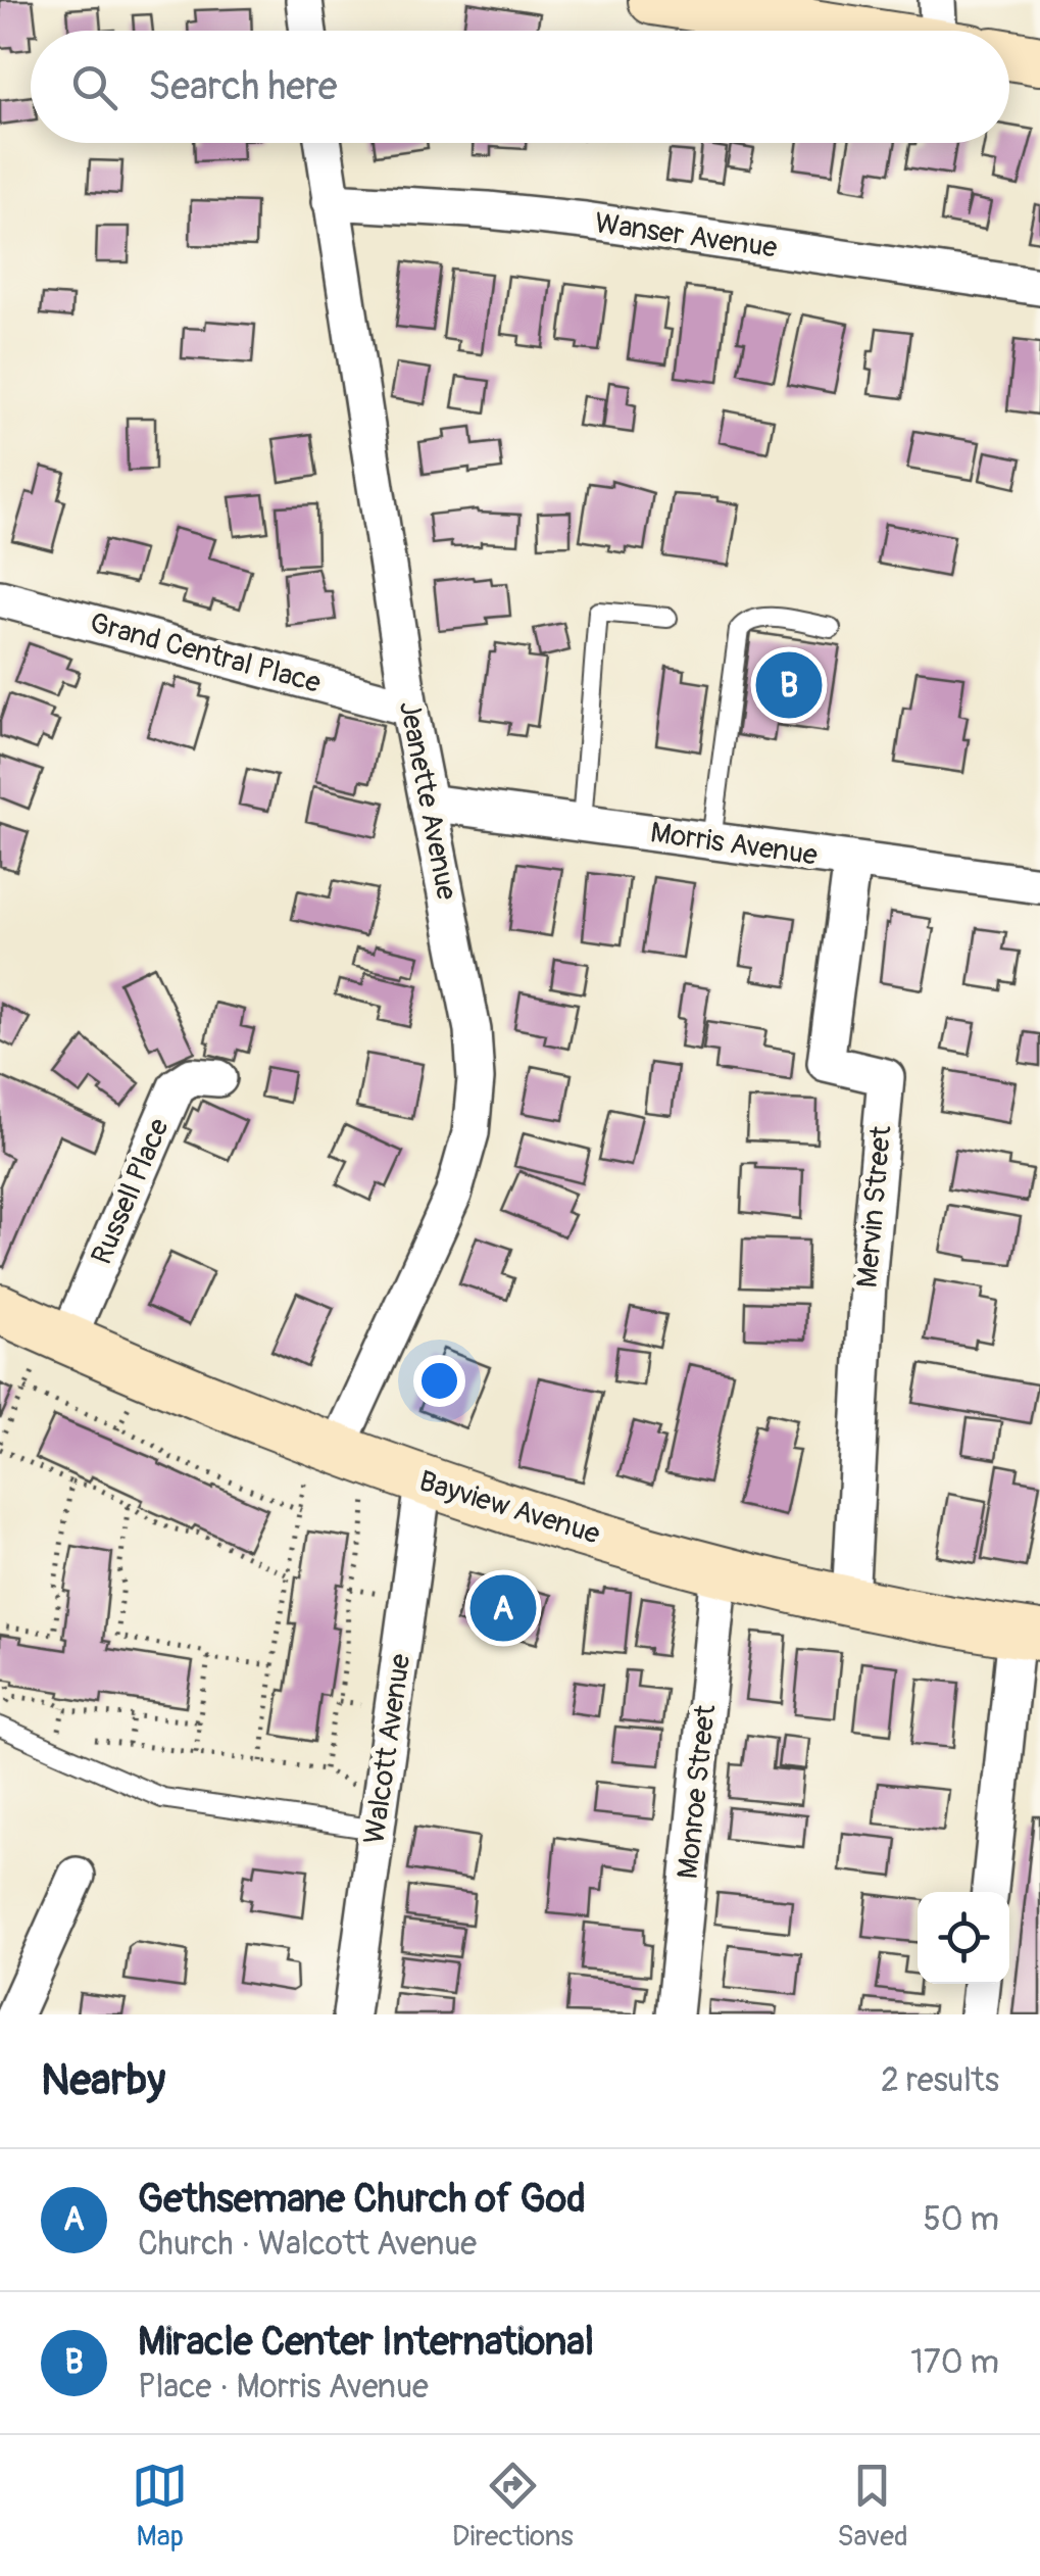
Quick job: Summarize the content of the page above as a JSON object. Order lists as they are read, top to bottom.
{
  "streets": {
    "street": [
      "Wanser Avenue",
      "Grand Central Place",
      "Jeanette Avenue",
      "Morris Avenue",
      "Russell Place",
      "Mervin Street",
      "Bayview Avenue",
      "Walcott Avenue",
      "Monroe Street"
    ]
  },
  "crossings": [
    ["Wanser Avenue", "Jeanette Avenue"],
    ["Grand Central Place", "Jeanette Avenue"],
    ["Jeanette Avenue", "Morris Avenue"],
    ["Jeanette Avenue", "Bayview Avenue"],
    ["Morris Avenue", "Mervin Street"],
    ["Russell Place", "Bayview Avenue"],
    ["Mervin Street", "Bayview Avenue"],
    ["Bayview Avenue", "Walcott Avenue"],
    ["Bayview Avenue", "Monroe Street"]
  ],
  "page": {
    "search": "Search here",
    "pins": ["B", "A"],
    "heading": ["Nearby", "2 results"],
    "list": [
      {
        "mark": "A",
        "name": "Gethsemane Church of God",
        "note": "Church · Walcott Avenue",
        "value": "50 m"
      },
      {
        "mark": "B",
        "name": "Miracle Center International",
        "note": "Place · Morris Avenue",
        "value": "170 m"
      }
    ],
    "nav": ["Map", "Directions", "Saved"]
  }
}
